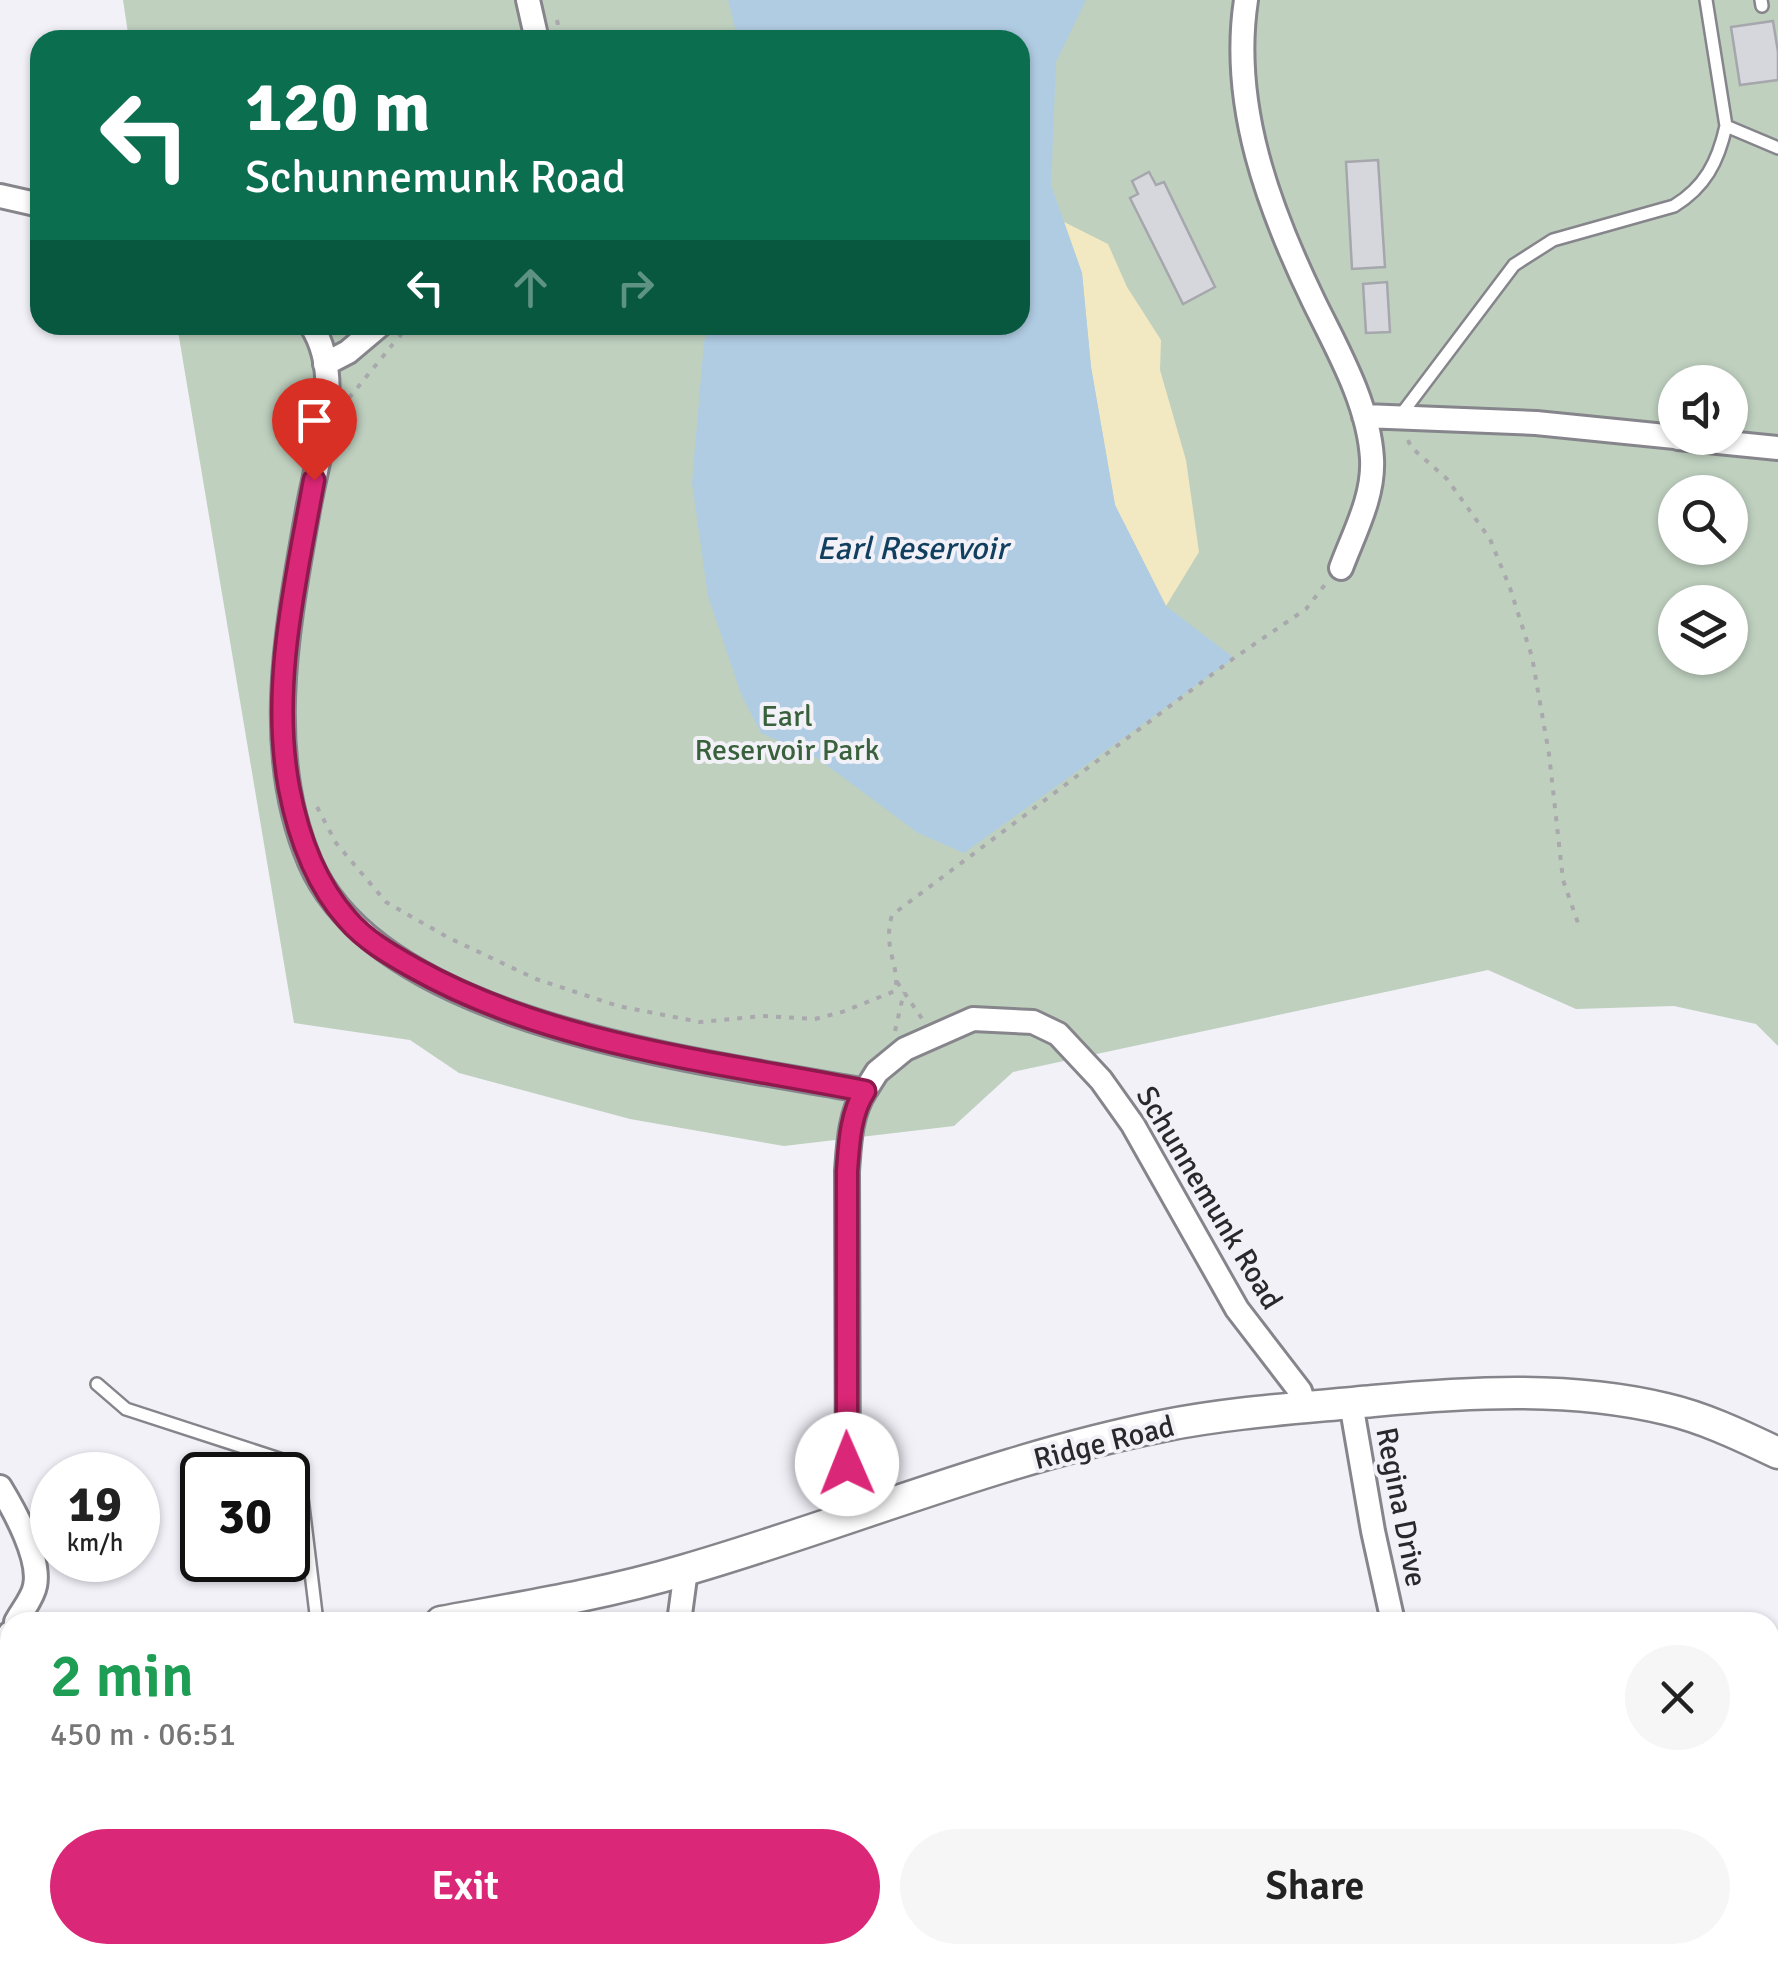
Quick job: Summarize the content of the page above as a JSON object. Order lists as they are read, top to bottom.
{
  "streets": {
    "street": ["Schunnemunk Road", "Ridge Road", "Regina Drive"]
  },
  "crossings": [
    ["Schunnemunk Road", "Ridge Road"],
    ["Ridge Road", "Regina Drive"]
  ],
  "water": ["Earl Reservoir"],
  "parks": ["Earl Reservoir Park"],
  "page": {
    "turn": ["120 m", "Schunnemunk Road"],
    "speed": "19 km/h",
    "limit": "30",
    "heading": ["2 min", "450 m · 06:51"],
    "buttons": ["Exit", "Share"]
  }
}
